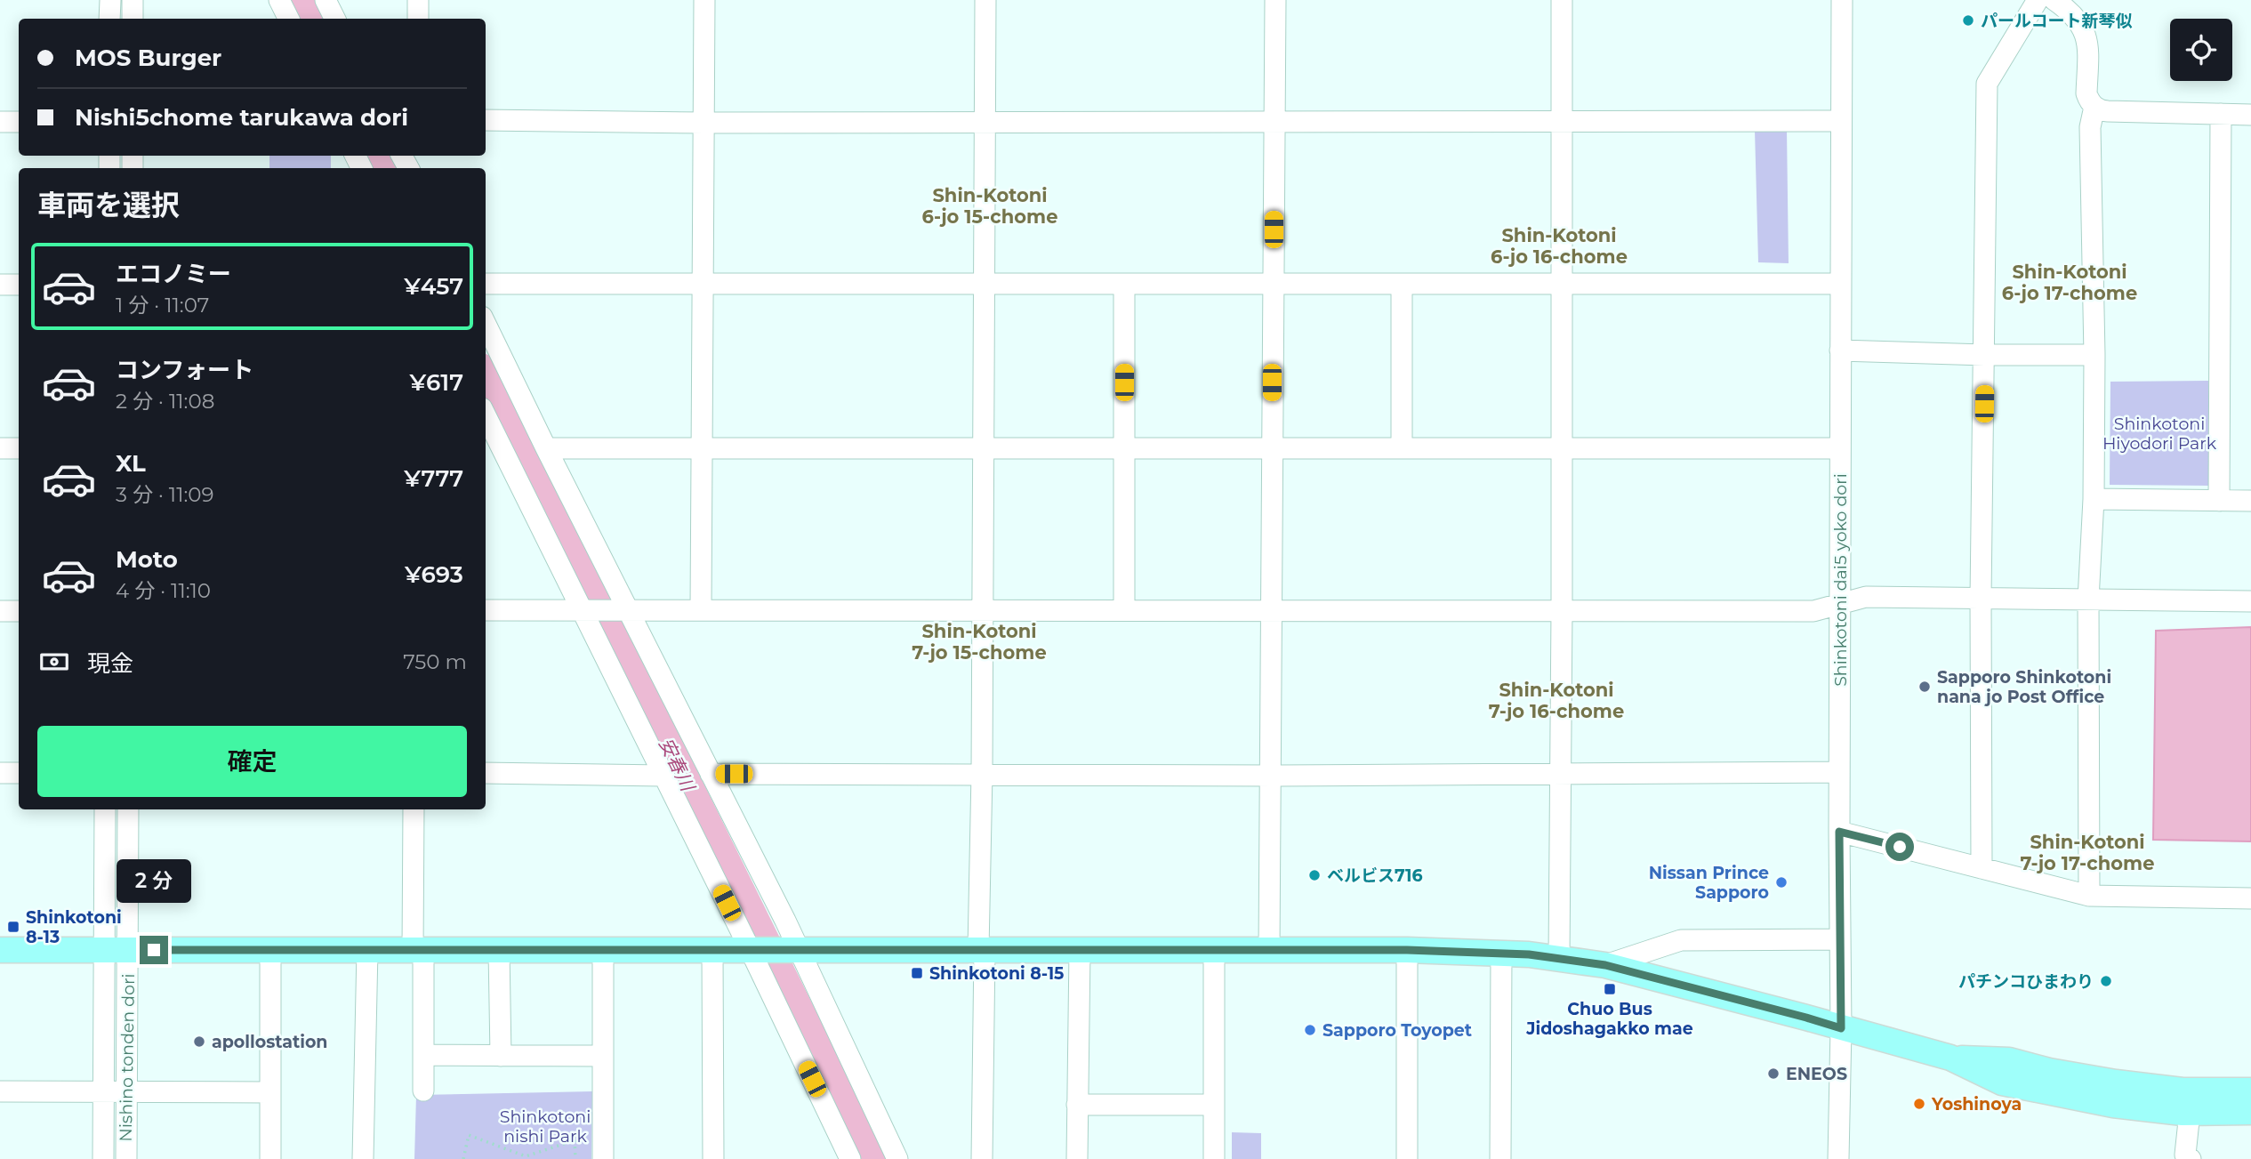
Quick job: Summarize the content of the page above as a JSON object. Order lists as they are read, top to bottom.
{
  "streets": {
    "street": ["Shinkotoni dai5 yoko dori", "Nishino tonden dori"]
  },
  "districts": [
    "Shin-Kotoni 6-jo 15-chome",
    "Shin-Kotoni 6-jo 16-chome",
    "Shin-Kotoni 6-jo 17-chome",
    "Shin-Kotoni 7-jo 15-chome",
    "Shin-Kotoni 7-jo 16-chome",
    "Shin-Kotoni 7-jo 17-chome"
  ],
  "water": ["安春川"],
  "parks": ["Shinkotoni Hiyodori Park", "Shinkotoni nishi Park"],
  "places": {
    "other": [
      "パールコート新琴似",
      "Sapporo Shinkotoni nana jo Post Office",
      "ベルビス716",
      "Nissan Prince Sapporo",
      "パチンコひまわり",
      "Sapporo Toyopet",
      "apollostation",
      "ENEOS",
      "Yoshinoya"
    ],
    "transit": ["Shinkotoni 8-13", "Shinkotoni 8-15", "Chuo Bus Jidoshagakko mae"]
  },
  "page": {
    "banner": ["MOS Burger", "Nishi5chome tarukawa dori"],
    "heading": "車両を選択",
    "list": [
      {
        "name": "エコノミー",
        "note": "1 分 · 11:07",
        "value": "¥457"
      },
      {
        "name": "コンフォート",
        "note": "2 分 · 11:08",
        "value": "¥617"
      },
      {
        "name": "XL",
        "note": "3 分 · 11:09",
        "value": "¥777"
      },
      {
        "name": "Moto",
        "note": "4 分 · 11:10",
        "value": "¥693"
      }
    ],
    "pay": ["現金", "750 m"],
    "buttons": "確定",
    "bubble": "2 分"
  }
}
